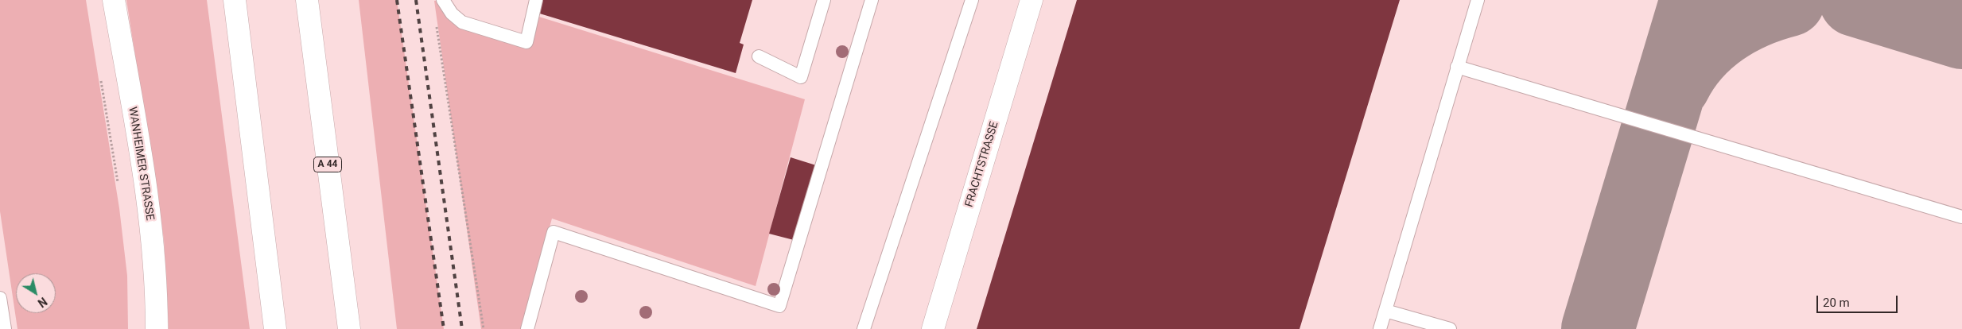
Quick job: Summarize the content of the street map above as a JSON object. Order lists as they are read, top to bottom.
{
  "streets": {
    "main road": ["WANHEIMER STRASSE", "A 44", "FRACHTSTRASSE"]
  },
  "scale_bar": "20 m",
  "north": "bottom right"
}
